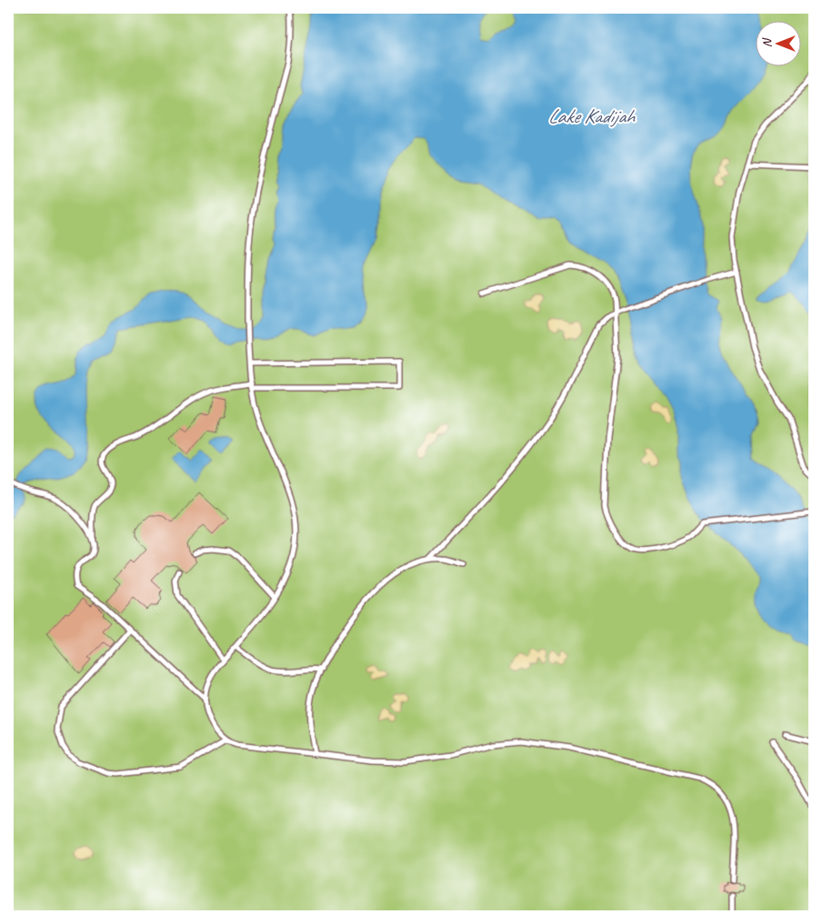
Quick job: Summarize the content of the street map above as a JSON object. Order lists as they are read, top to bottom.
{
  "water": ["Lake Kadijah"],
  "north": "left"
}
